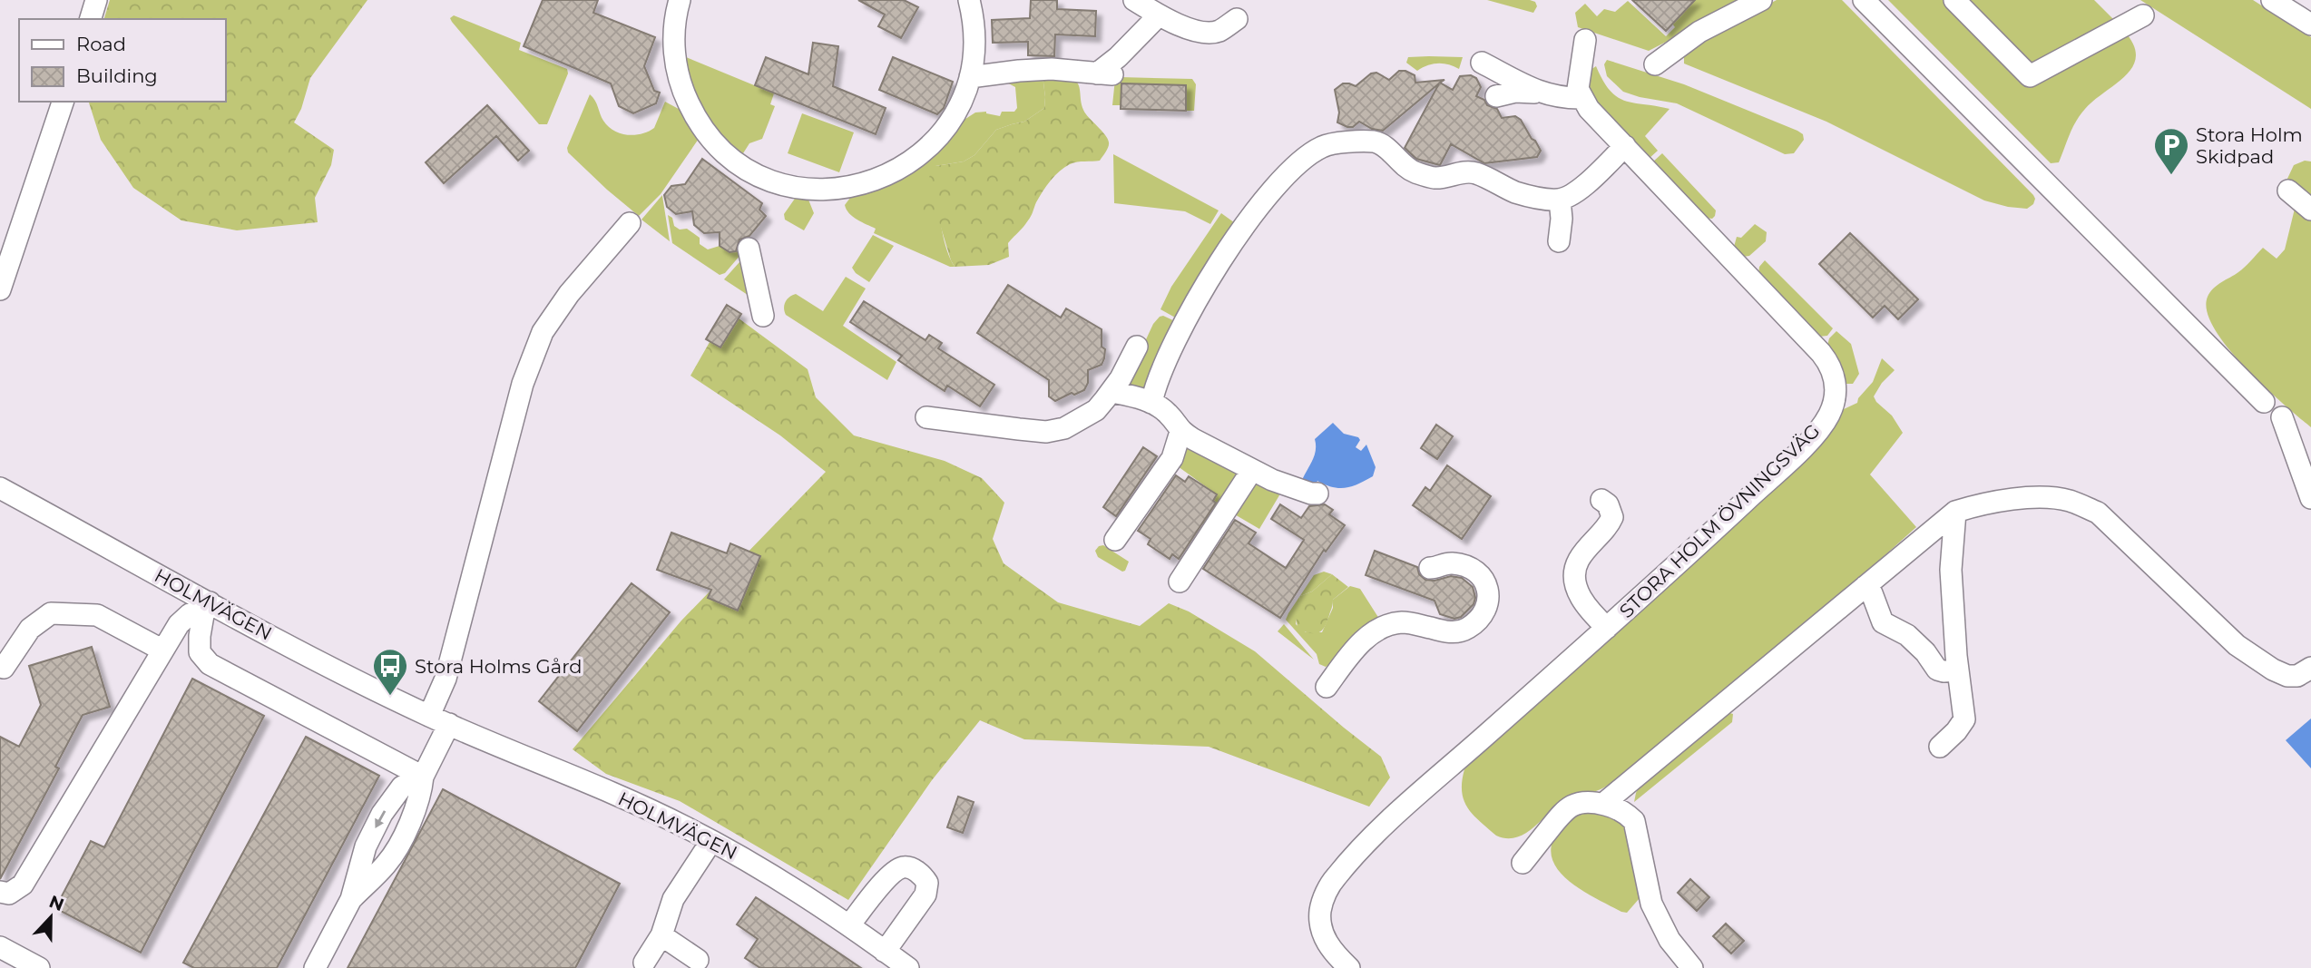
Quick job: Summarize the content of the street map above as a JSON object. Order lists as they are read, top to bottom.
{
  "streets": {
    "street": ["STORA HOLM ÖVNINGSVÄG", "HOLMVÄGEN"]
  },
  "places": {
    "parking": ["Stora Holm Skidpad"],
    "bus stop": ["Stora Holms Gård"]
  },
  "legend": ["Road", "Building"],
  "north": "top"
}
